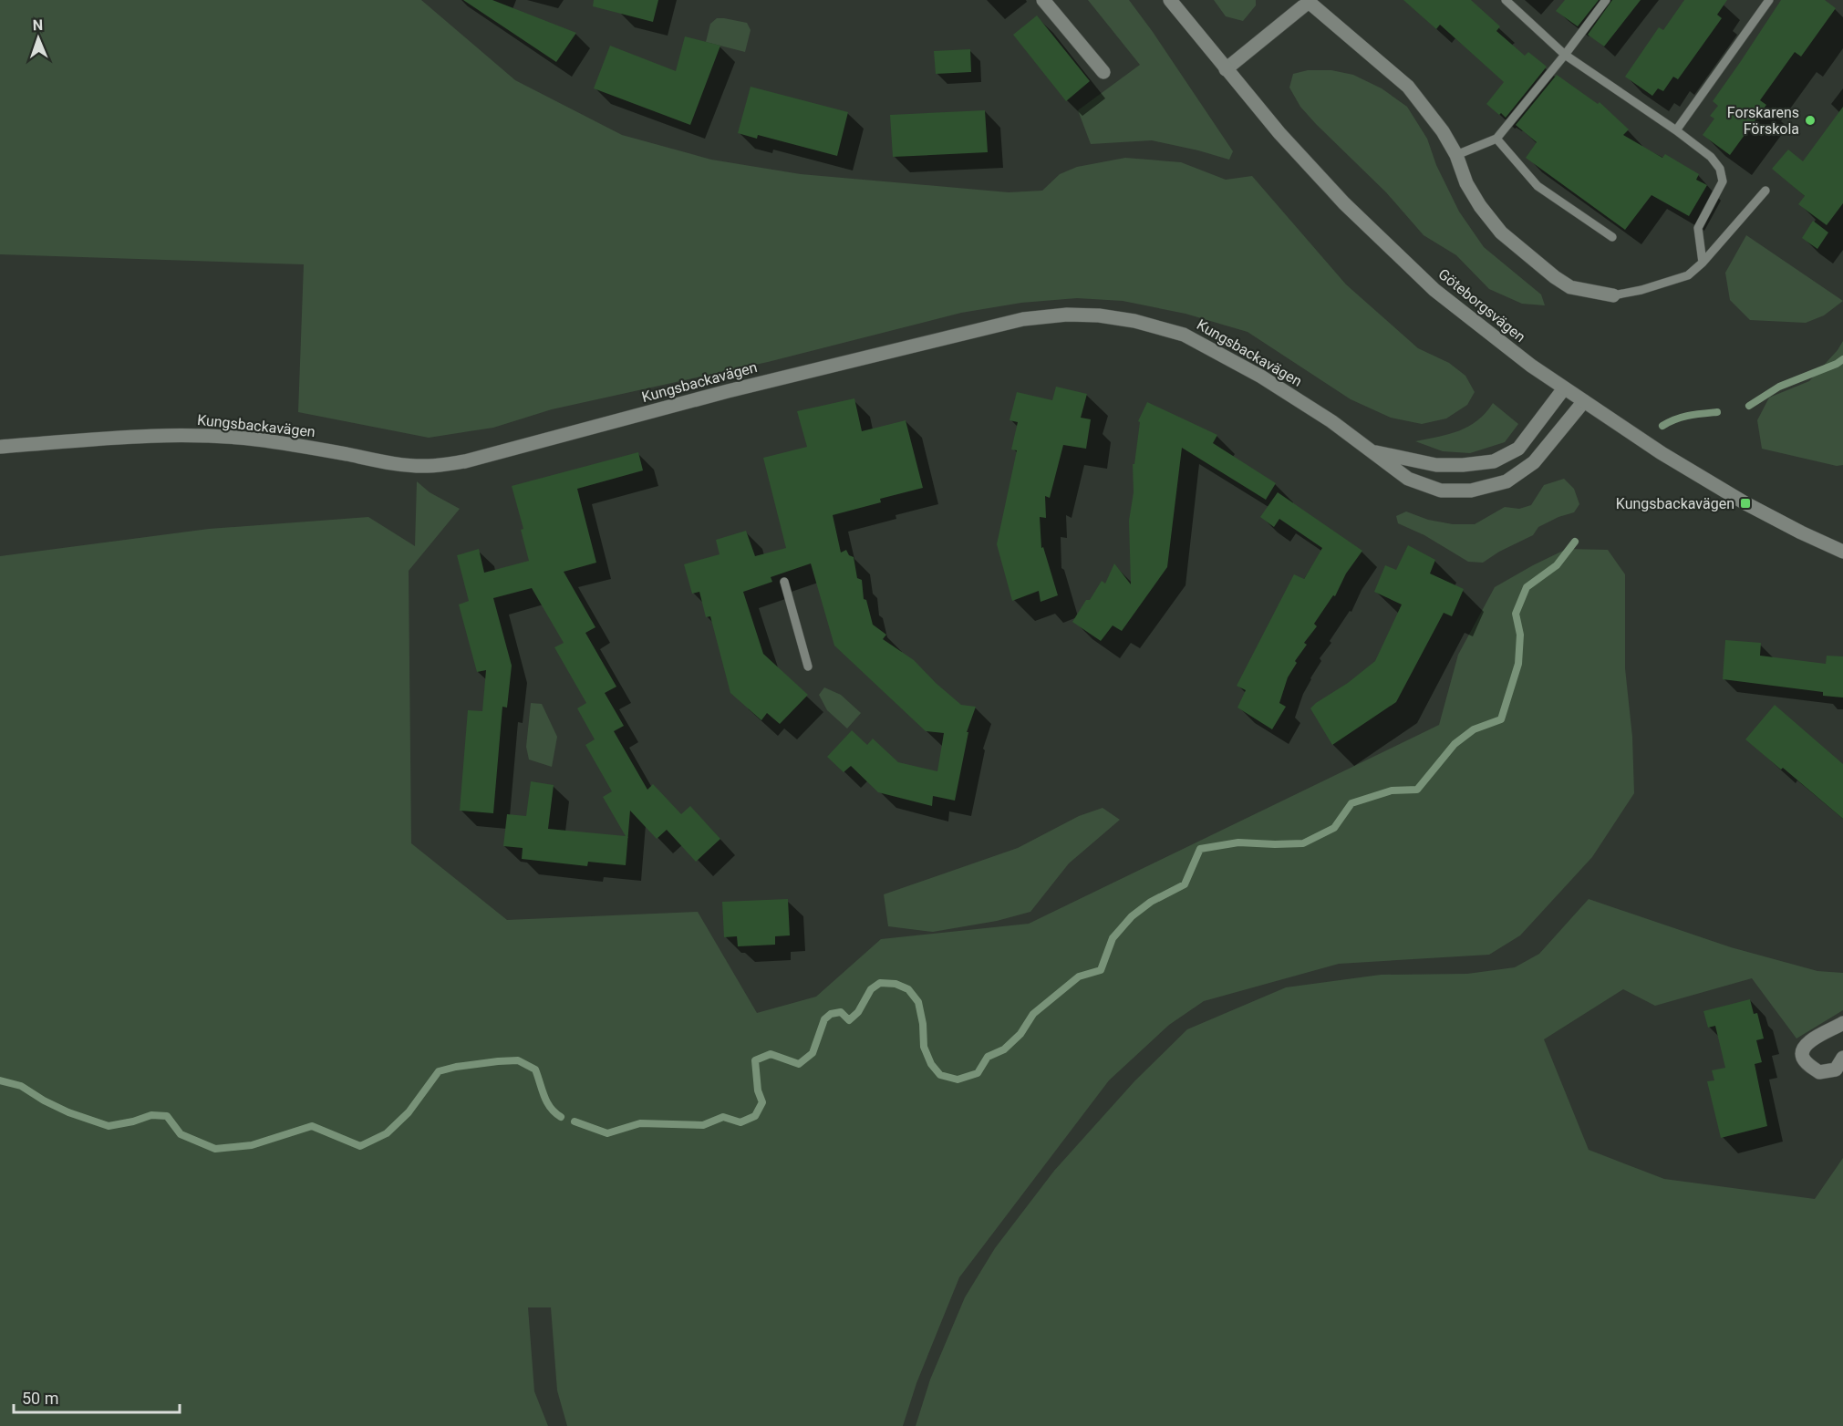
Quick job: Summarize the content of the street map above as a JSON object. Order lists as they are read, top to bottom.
{
  "streets": {
    "street": ["Göteborgsvägen", "Kungsbackavägen"]
  },
  "crossings": [
    ["Göteborgsvägen", "Kungsbackavägen"]
  ],
  "places": {
    "other": ["Forskarens Förskola"],
    "transit": ["Kungsbackavägen"]
  },
  "scale_bar": "50 m",
  "north": "top"
}
